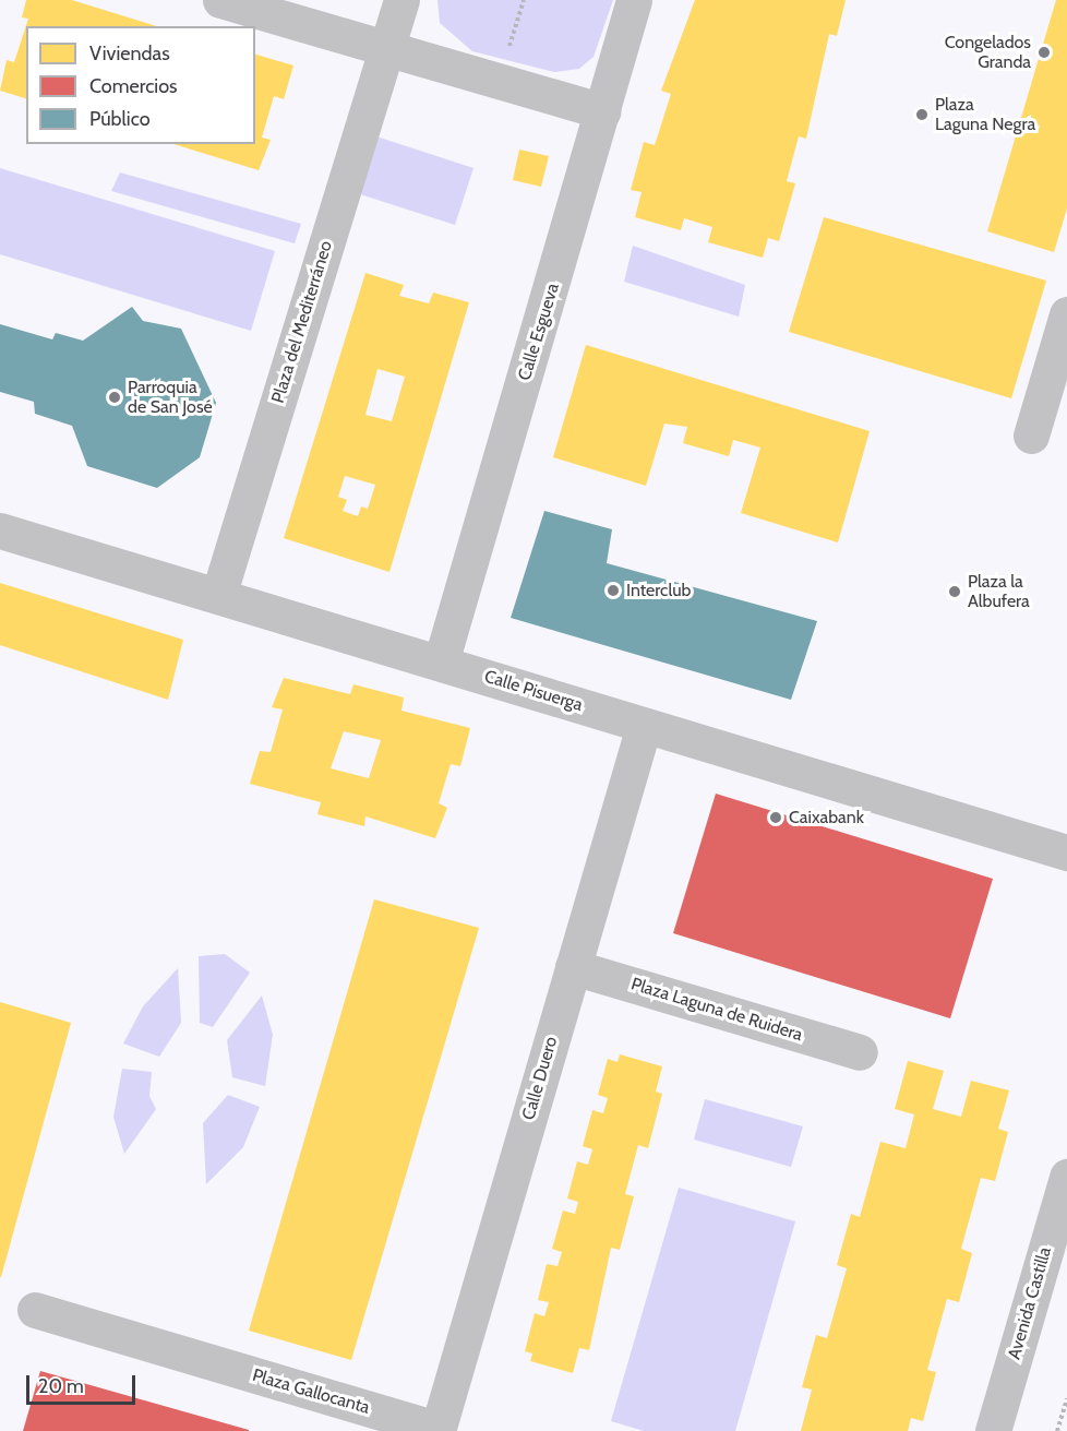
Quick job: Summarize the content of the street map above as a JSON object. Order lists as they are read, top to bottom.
{
  "streets": {
    "street": [
      "Plaza del Mediterráneo",
      "Calle Esgueva",
      "Calle Pisuerga",
      "Plaza Laguna de Ruidera",
      "Calle Duero",
      "Avenida Castilla",
      "Plaza Gallocanta"
    ]
  },
  "crossings": [
    ["Plaza del Mediterráneo", "Calle Pisuerga"],
    ["Calle Esgueva", "Calle Pisuerga"],
    ["Calle Pisuerga", "Calle Duero"],
    ["Plaza Laguna de Ruidera", "Calle Duero"],
    ["Calle Duero", "Plaza Gallocanta"]
  ],
  "places": [
    "Congelados Granda",
    "Plaza Laguna Negra",
    "Parroquia de San José",
    "Interclub",
    "Plaza la Albufera",
    "Caixabank"
  ],
  "legend": ["Viviendas", "Comercios", "Público"],
  "scale_bar": "20 m"
}
